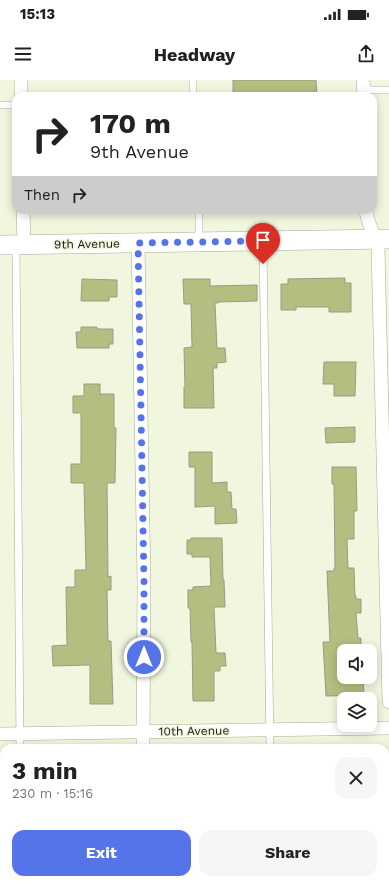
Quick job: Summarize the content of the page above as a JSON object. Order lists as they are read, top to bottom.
{
  "streets": {
    "main road": ["9th Avenue"],
    "street": ["10th Avenue"]
  },
  "page": {
    "status": "15:13",
    "header": "Headway",
    "turn": ["170 m", "9th Avenue"],
    "then": "Then",
    "heading": ["3 min", "230 m · 15:16"],
    "buttons": ["Exit", "Share"]
  }
}
